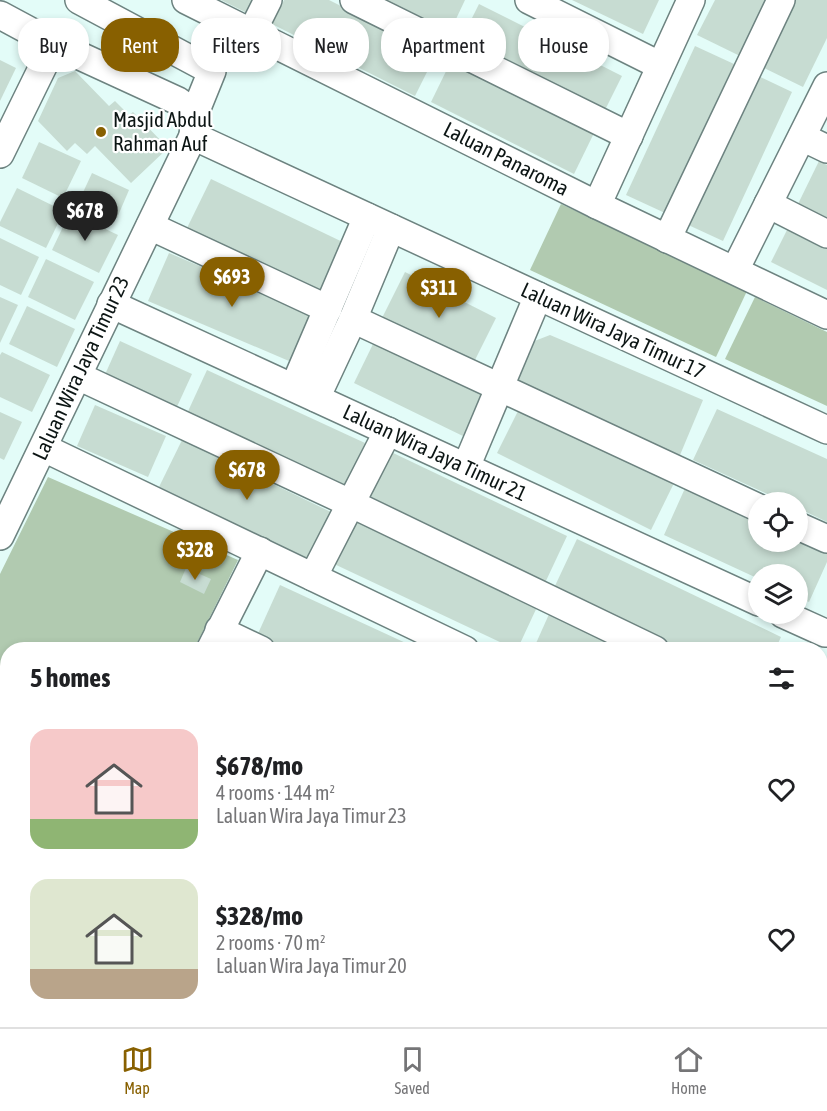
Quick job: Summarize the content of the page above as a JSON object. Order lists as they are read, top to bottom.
{
  "streets": {
    "street": [
      "Laluan Panaroma",
      "Laluan Wira Jaya Timur 17",
      "Laluan Wira Jaya Timur 23",
      "Laluan Wira Jaya Timur 21"
    ]
  },
  "crossings": [
    ["Laluan Wira Jaya Timur 17", "Laluan Wira Jaya Timur 23"],
    ["Laluan Wira Jaya Timur 23", "Laluan Wira Jaya Timur 21"]
  ],
  "places": ["Masjid Abdul Rahman Auf"],
  "page": {
    "chip": [
      "Buy",
      "Rent",
      "Filters",
      "New",
      "Apartment",
      "House"
    ],
    "price": [
      "$678",
      "$693",
      "$311",
      "$678",
      "$328"
    ],
    "heading": "5 homes",
    "list": [
      {
        "name": "$678/mo",
        "note": "4 rooms · 144 m² · Laluan Wira Jaya Timur 23"
      },
      {
        "name": "$328/mo",
        "note": "2 rooms · 70 m² · Laluan Wira Jaya Timur 20"
      }
    ],
    "tabs": ["Map", "Saved", "Home"]
  }
}
